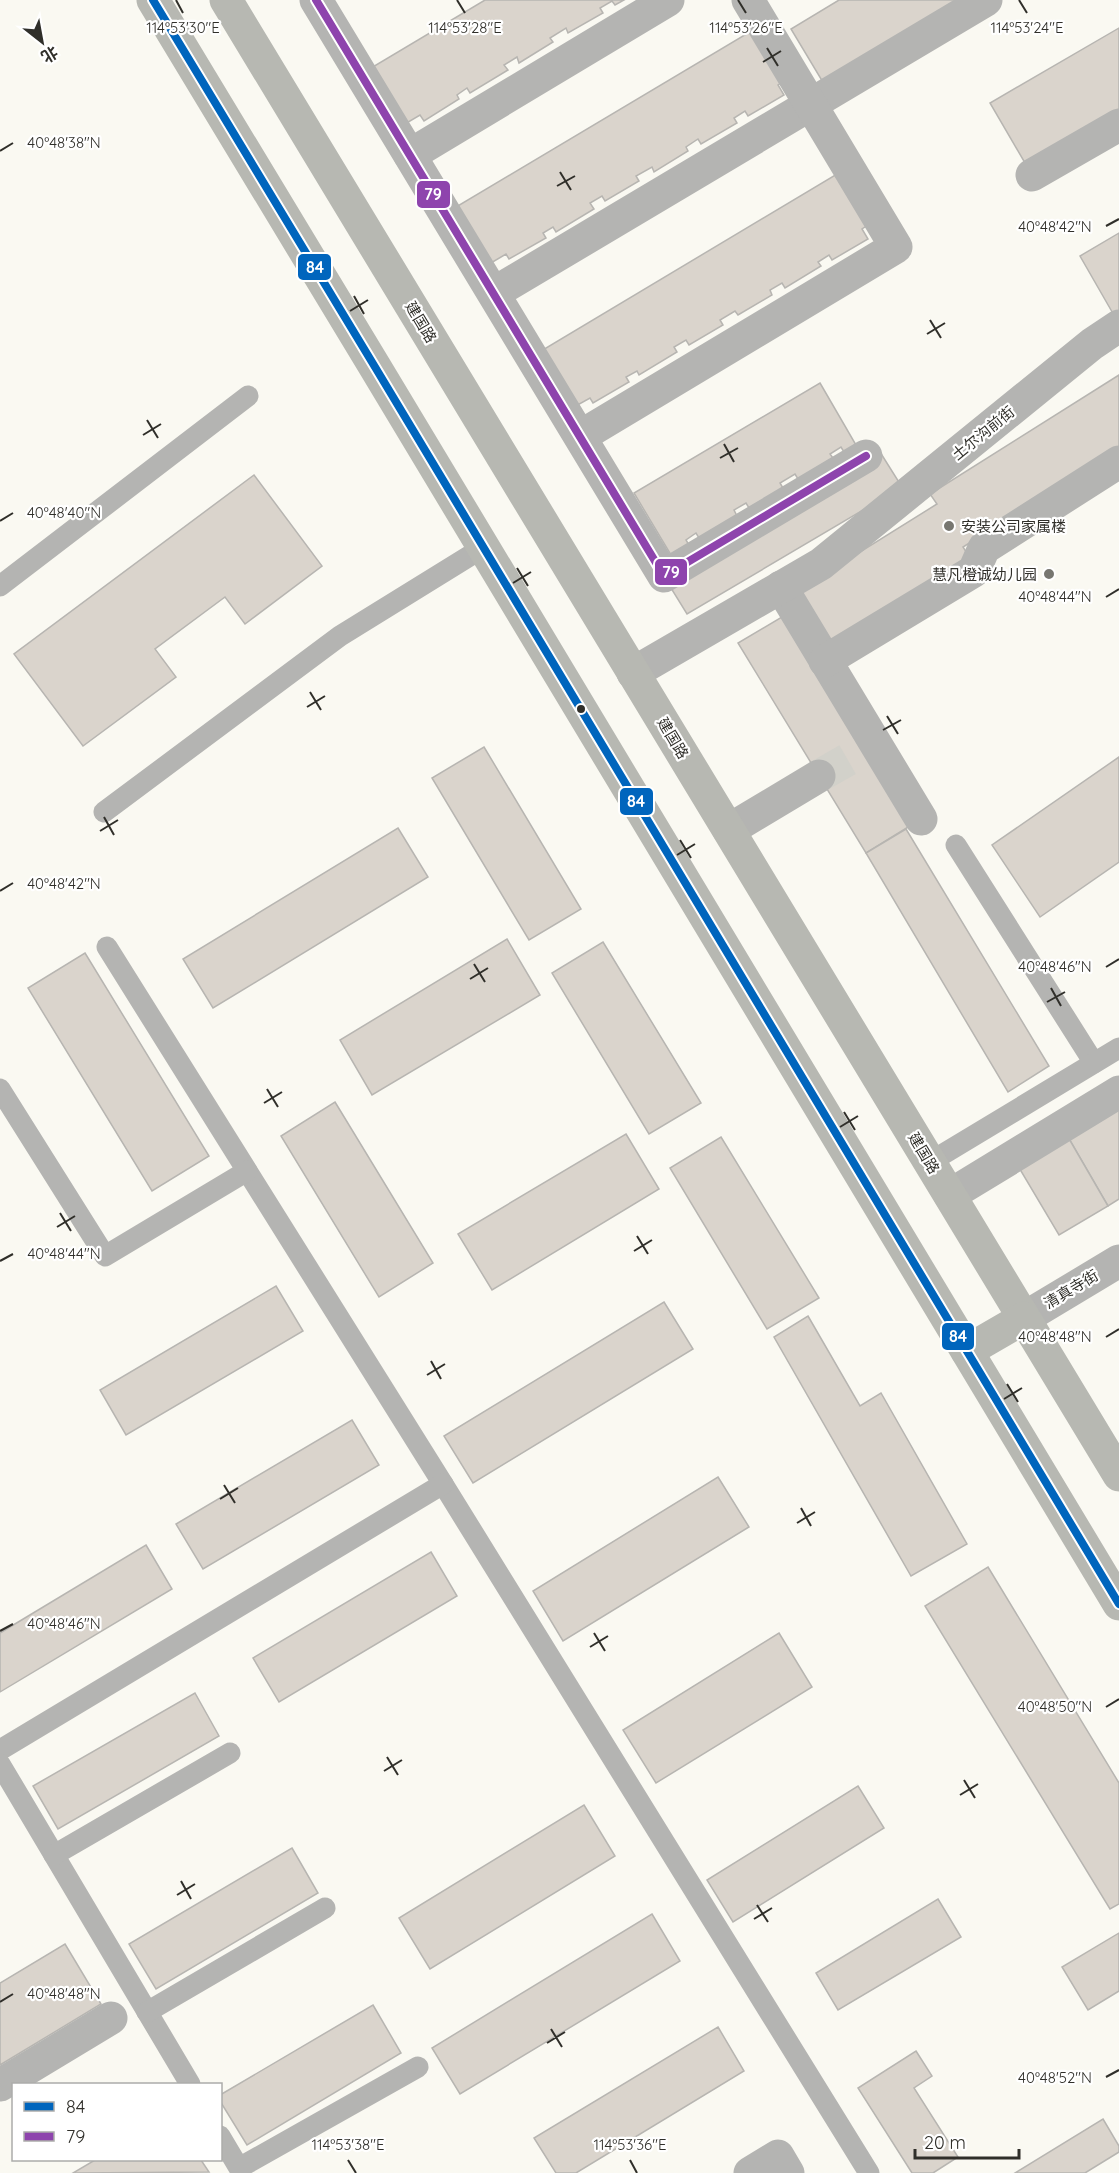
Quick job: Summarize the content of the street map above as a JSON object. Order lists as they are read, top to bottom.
{
  "streets": {
    "main road": ["建国路"],
    "street": ["土尔沟前街", "清真寺街"]
  },
  "crossings": [
    ["建国路", "土尔沟前街"],
    ["建国路", "清真寺街"]
  ],
  "places": ["安装公司家属楼", "慧凡橙诚幼儿园"],
  "lines": ["transit line 84", "transit line 79"],
  "legend": ["84", "79"],
  "scale_bar": "20 m",
  "north": "bottom right",
  "coordinates": [
    "114°53'30\"E",
    "114°53'28\"E",
    "114°53'26\"E",
    "114°53'24\"E",
    "40°48'38\"N",
    "40°48'42\"N",
    "40°48'40\"N",
    "40°48'44\"N",
    "40°48'46\"N",
    "40°48'48\"N",
    "40°48'50\"N",
    "40°48'52\"N",
    "114°53'38\"E",
    "114°53'36\"E"
  ]
}
